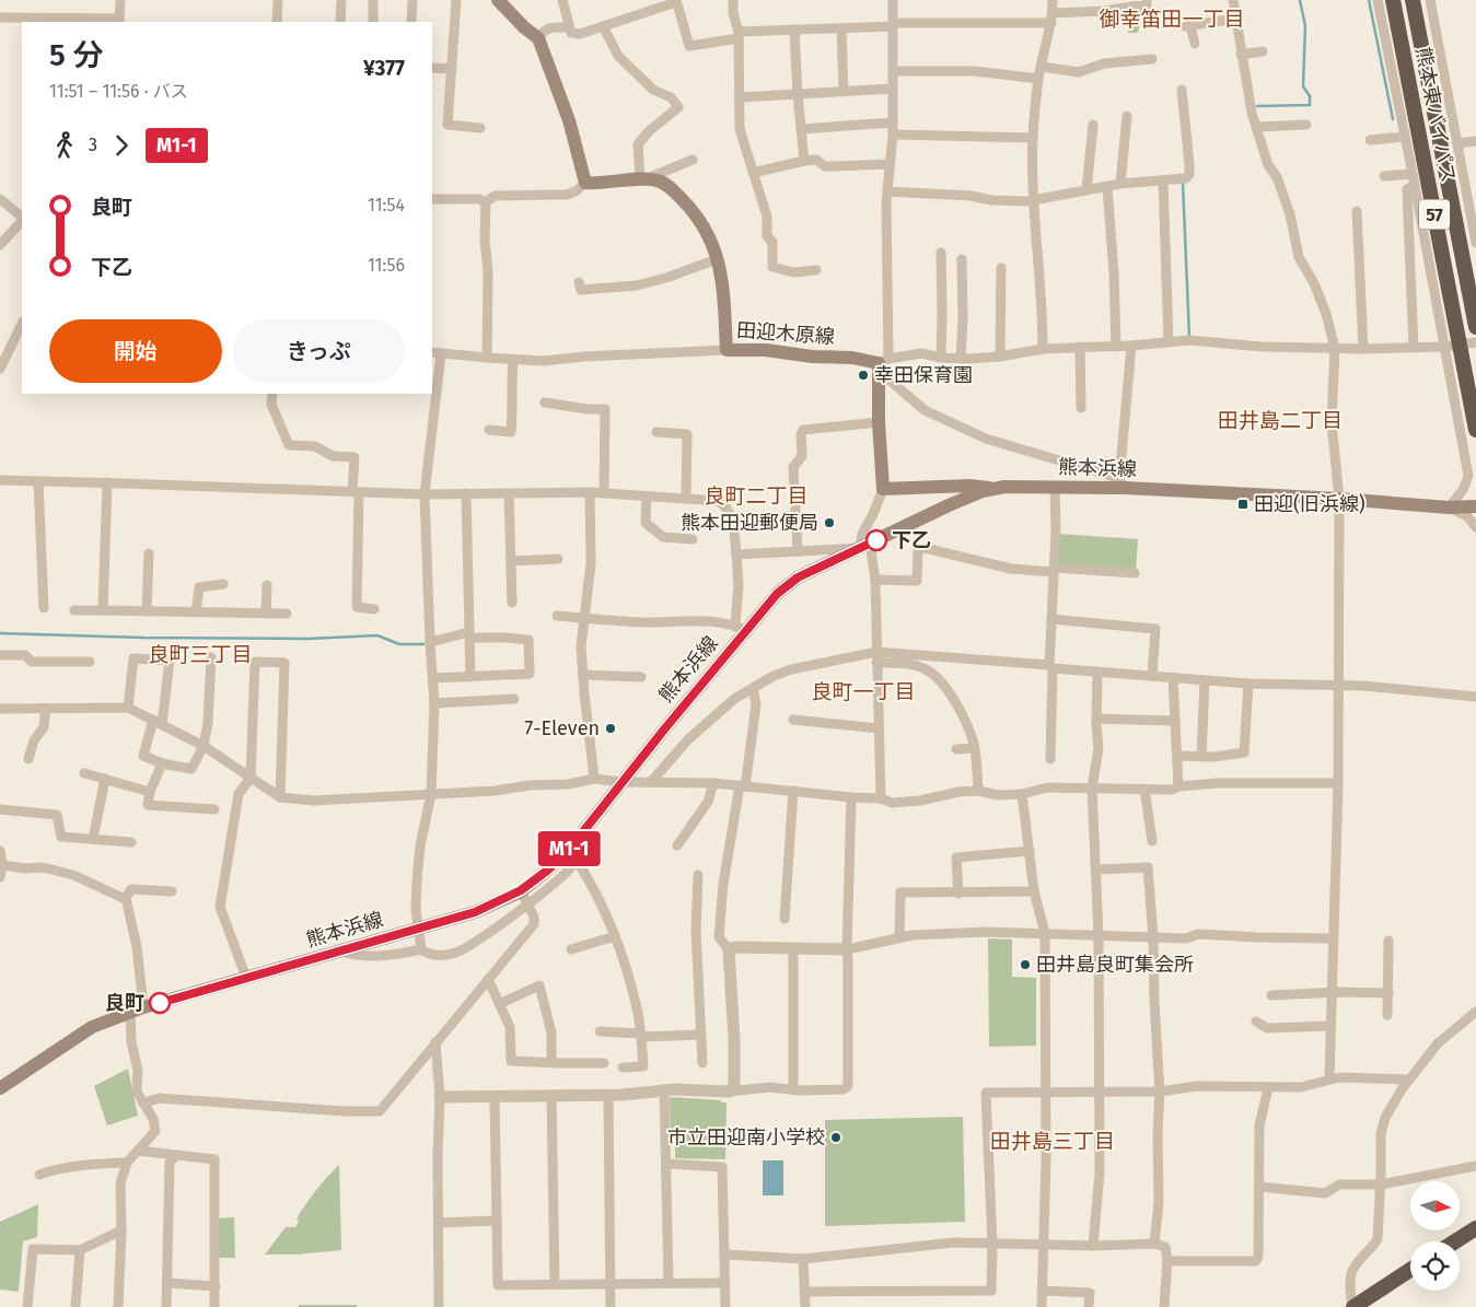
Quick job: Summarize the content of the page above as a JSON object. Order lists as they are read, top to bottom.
{
  "streets": {
    "highway": ["熊本東バイパス", "57"],
    "main road": ["田迎木原線", "熊本浜線"]
  },
  "districts": [
    "御幸笛田一丁目",
    "田井島二丁目",
    "良町二丁目",
    "良町三丁目",
    "良町一丁目",
    "田井島三丁目"
  ],
  "places": {
    "other": [
      "幸田保育園",
      "熊本田迎郵便局",
      "下乙",
      "7-Eleven",
      "田井島良町集会所",
      "良町",
      "市立田迎南小学校"
    ],
    "transit": ["田迎(旧浜線)"]
  },
  "lines": ["bus line M1-1"],
  "north": "right",
  "page": {
    "on_map": "M1-1",
    "heading": ["5 分", "11:51 – 11:56 · バス", "¥377"],
    "legs": ["3", "M1-1"],
    "list": [
      {
        "name": "良町",
        "value": "11:54"
      },
      {
        "name": "下乙",
        "value": "11:56"
      }
    ],
    "buttons": ["開始", "きっぷ"]
  }
}
